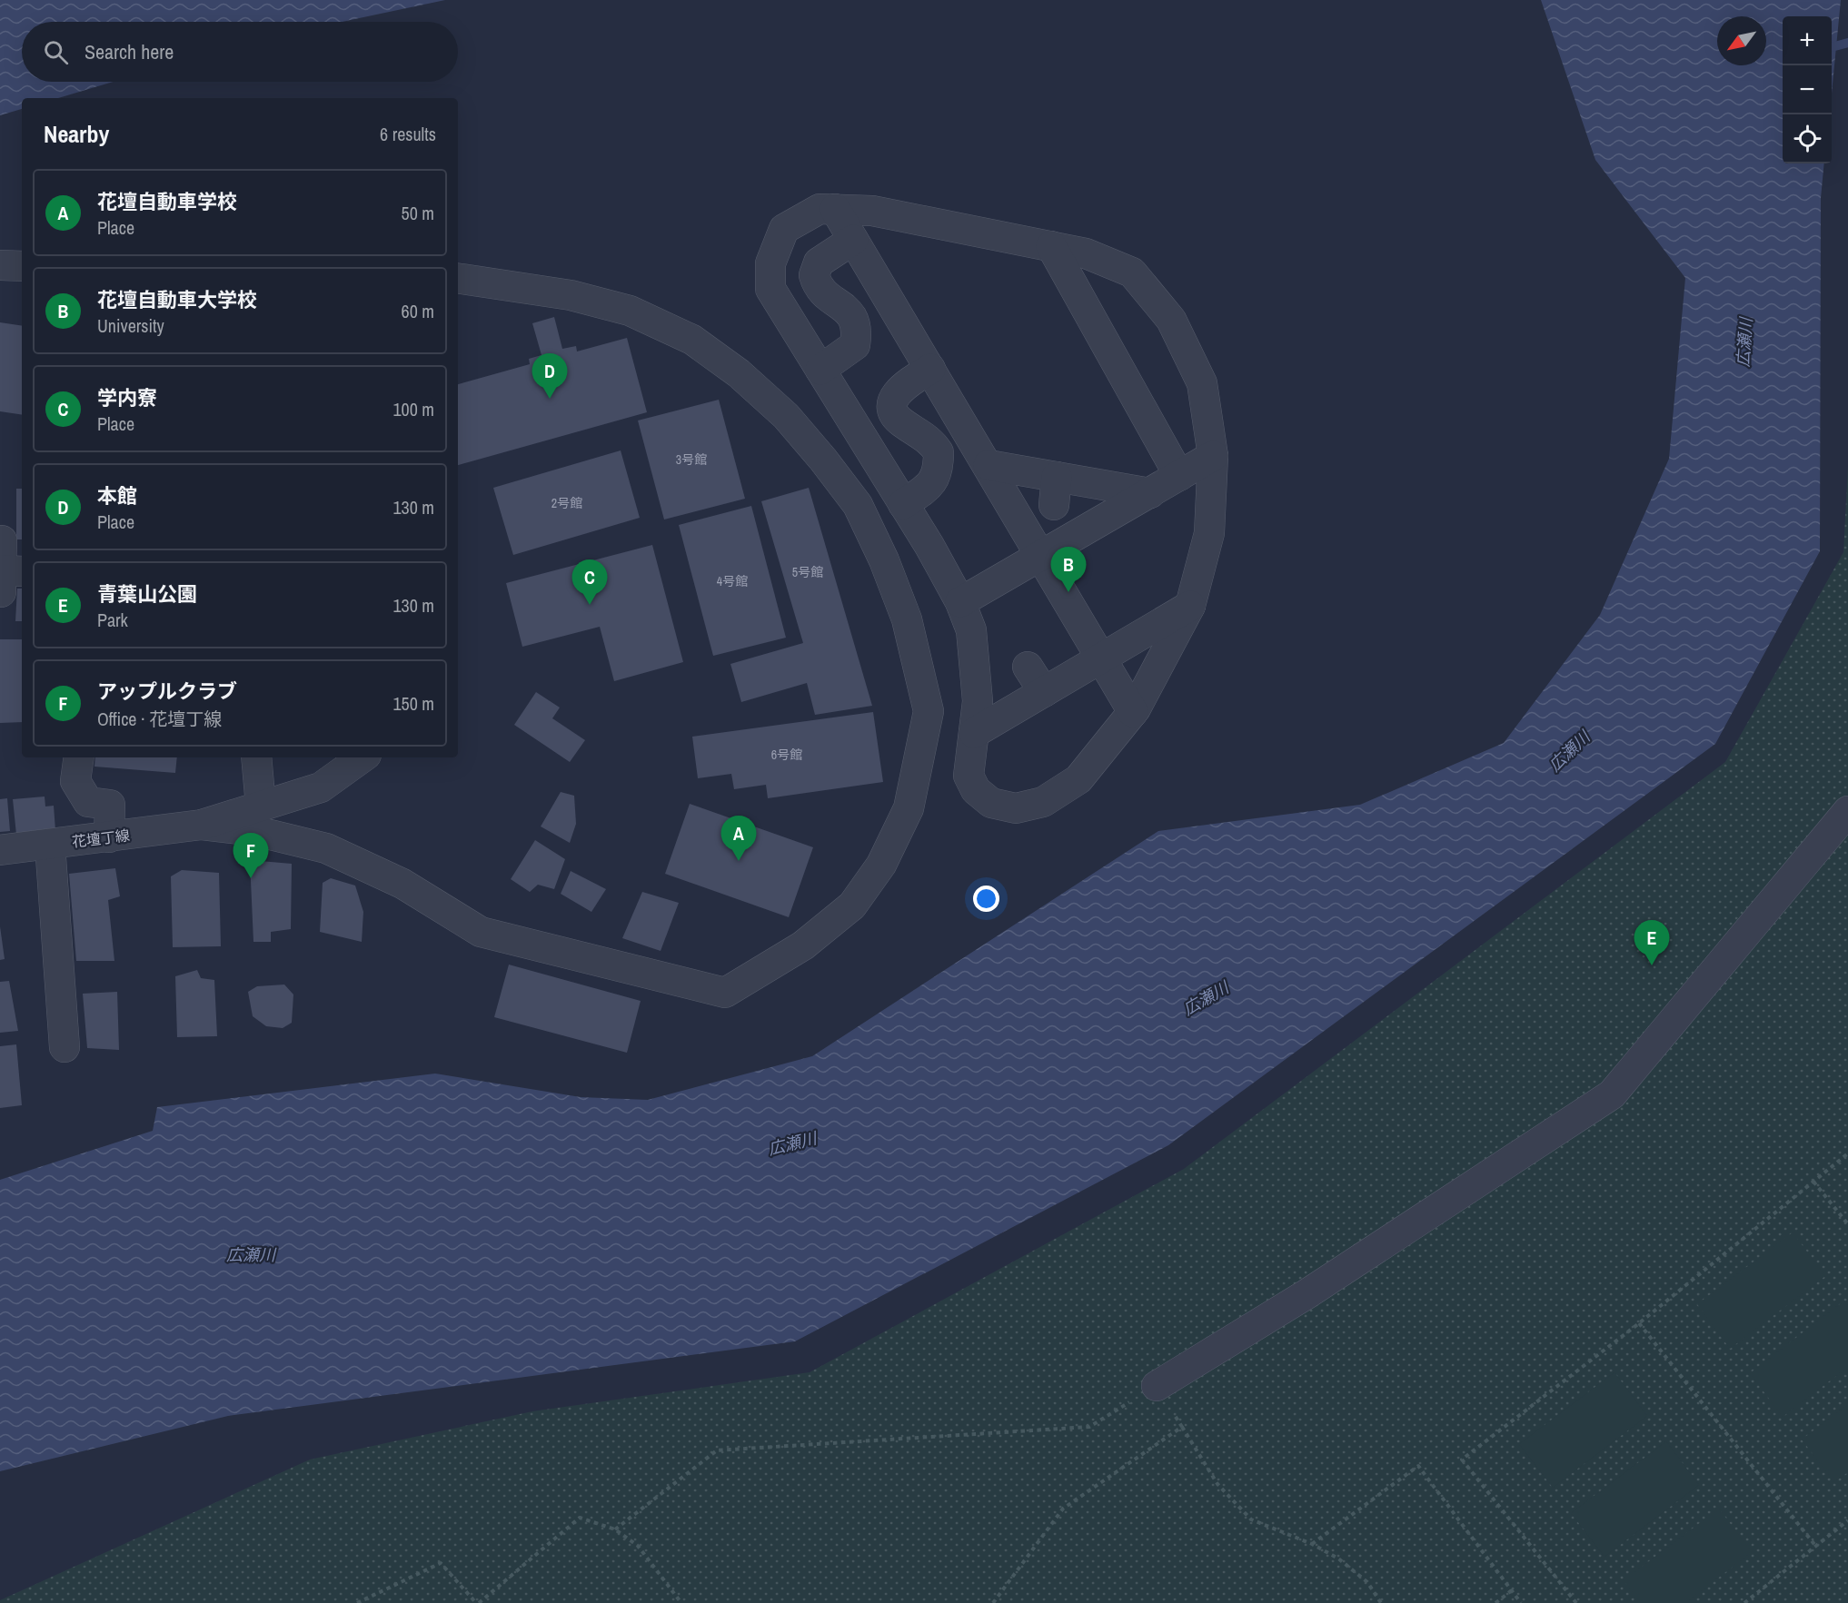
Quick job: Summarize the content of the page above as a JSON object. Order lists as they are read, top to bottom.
{
  "streets": {
    "street": ["花壇丁線"]
  },
  "water": ["広瀬川"],
  "house_numbers": [
    "3号館",
    "2号館",
    "5号館",
    "4号館",
    "6号館"
  ],
  "north": "bottom left",
  "page": {
    "map_buttons": ["+", "−"],
    "search": "Search here",
    "heading": ["Nearby", "6 results"],
    "list": [
      {
        "mark": "A",
        "name": "花壇自動車学校",
        "note": "Place",
        "value": "50 m"
      },
      {
        "mark": "B",
        "name": "花壇自動車大学校",
        "note": "University",
        "value": "60 m"
      },
      {
        "mark": "C",
        "name": "学内寮",
        "note": "Place",
        "value": "100 m"
      },
      {
        "mark": "D",
        "name": "本館",
        "note": "Place",
        "value": "130 m"
      },
      {
        "mark": "E",
        "name": "青葉山公園",
        "note": "Park",
        "value": "130 m"
      },
      {
        "mark": "F",
        "name": "アップルクラブ",
        "note": "Office · 花壇丁線",
        "value": "150 m"
      }
    ],
    "pins": [
      "D",
      "B",
      "C",
      "A",
      "F",
      "E"
    ]
  }
}
